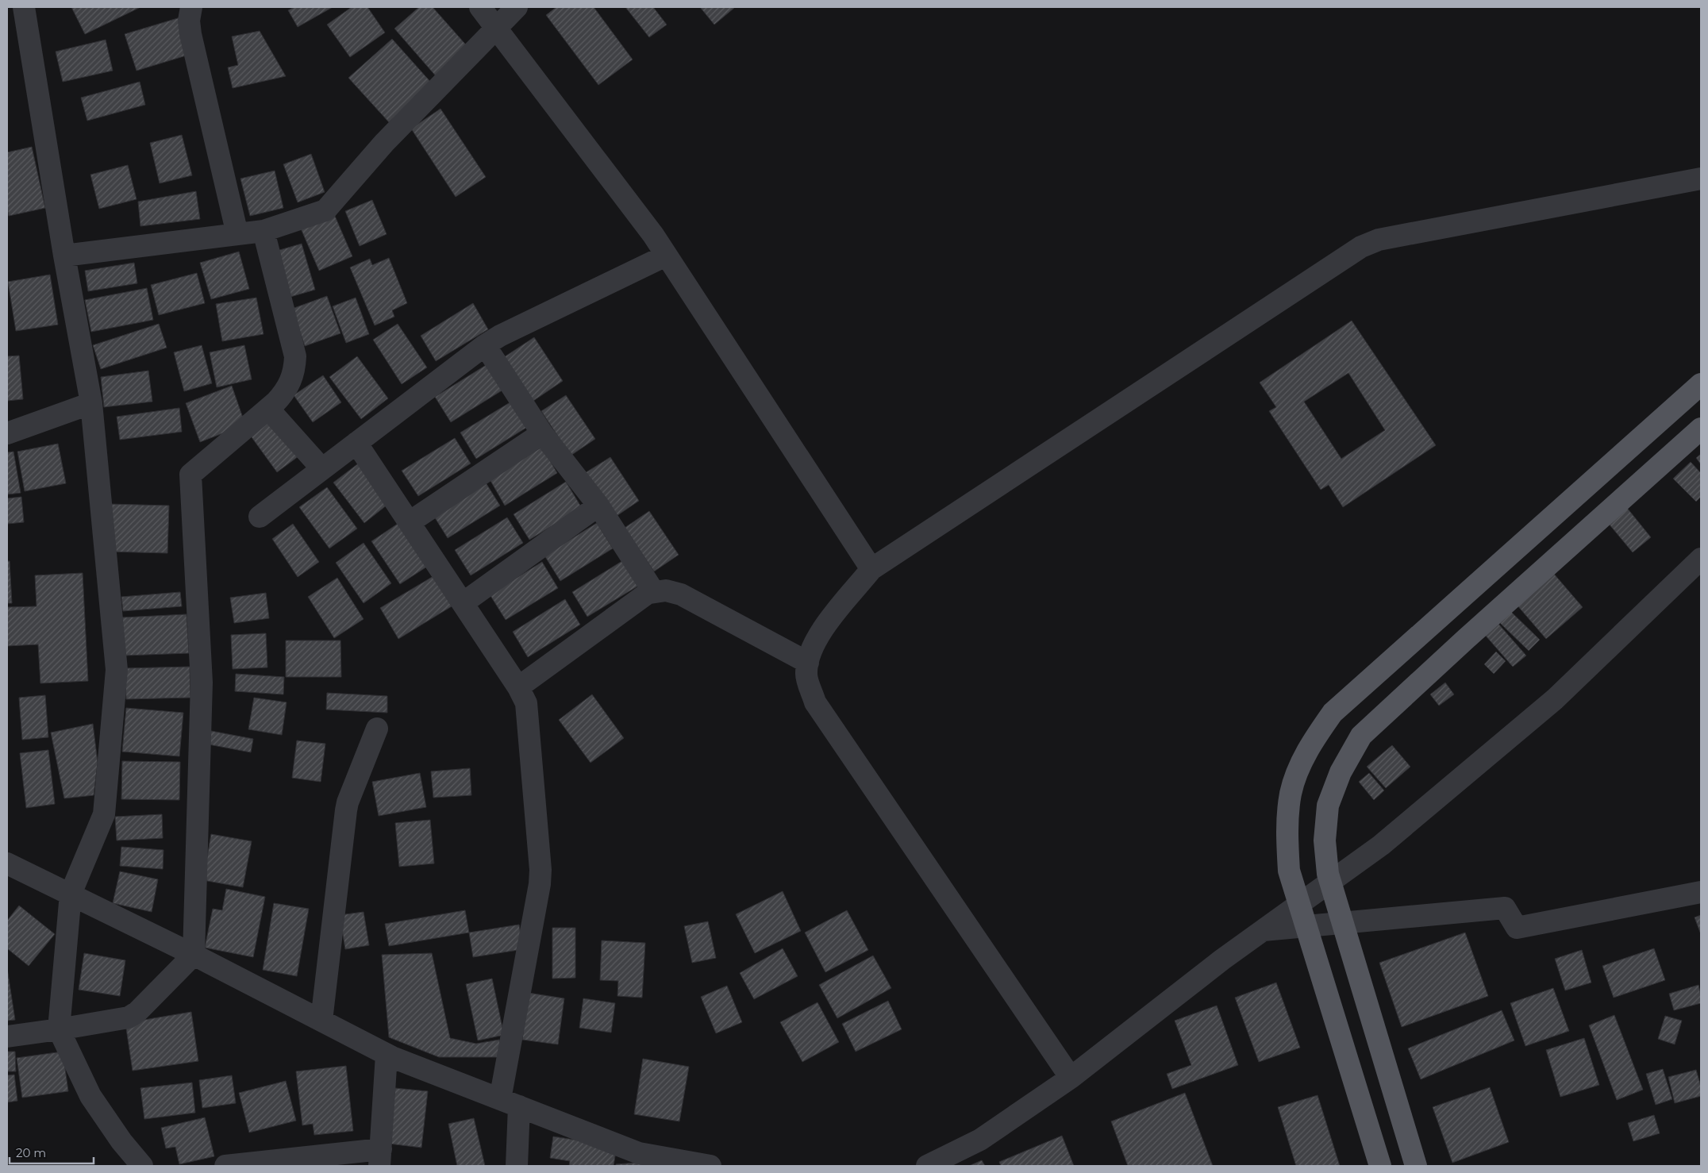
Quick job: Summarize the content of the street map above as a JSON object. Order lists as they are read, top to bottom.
{
  "scale_bar": "20 m"
}
